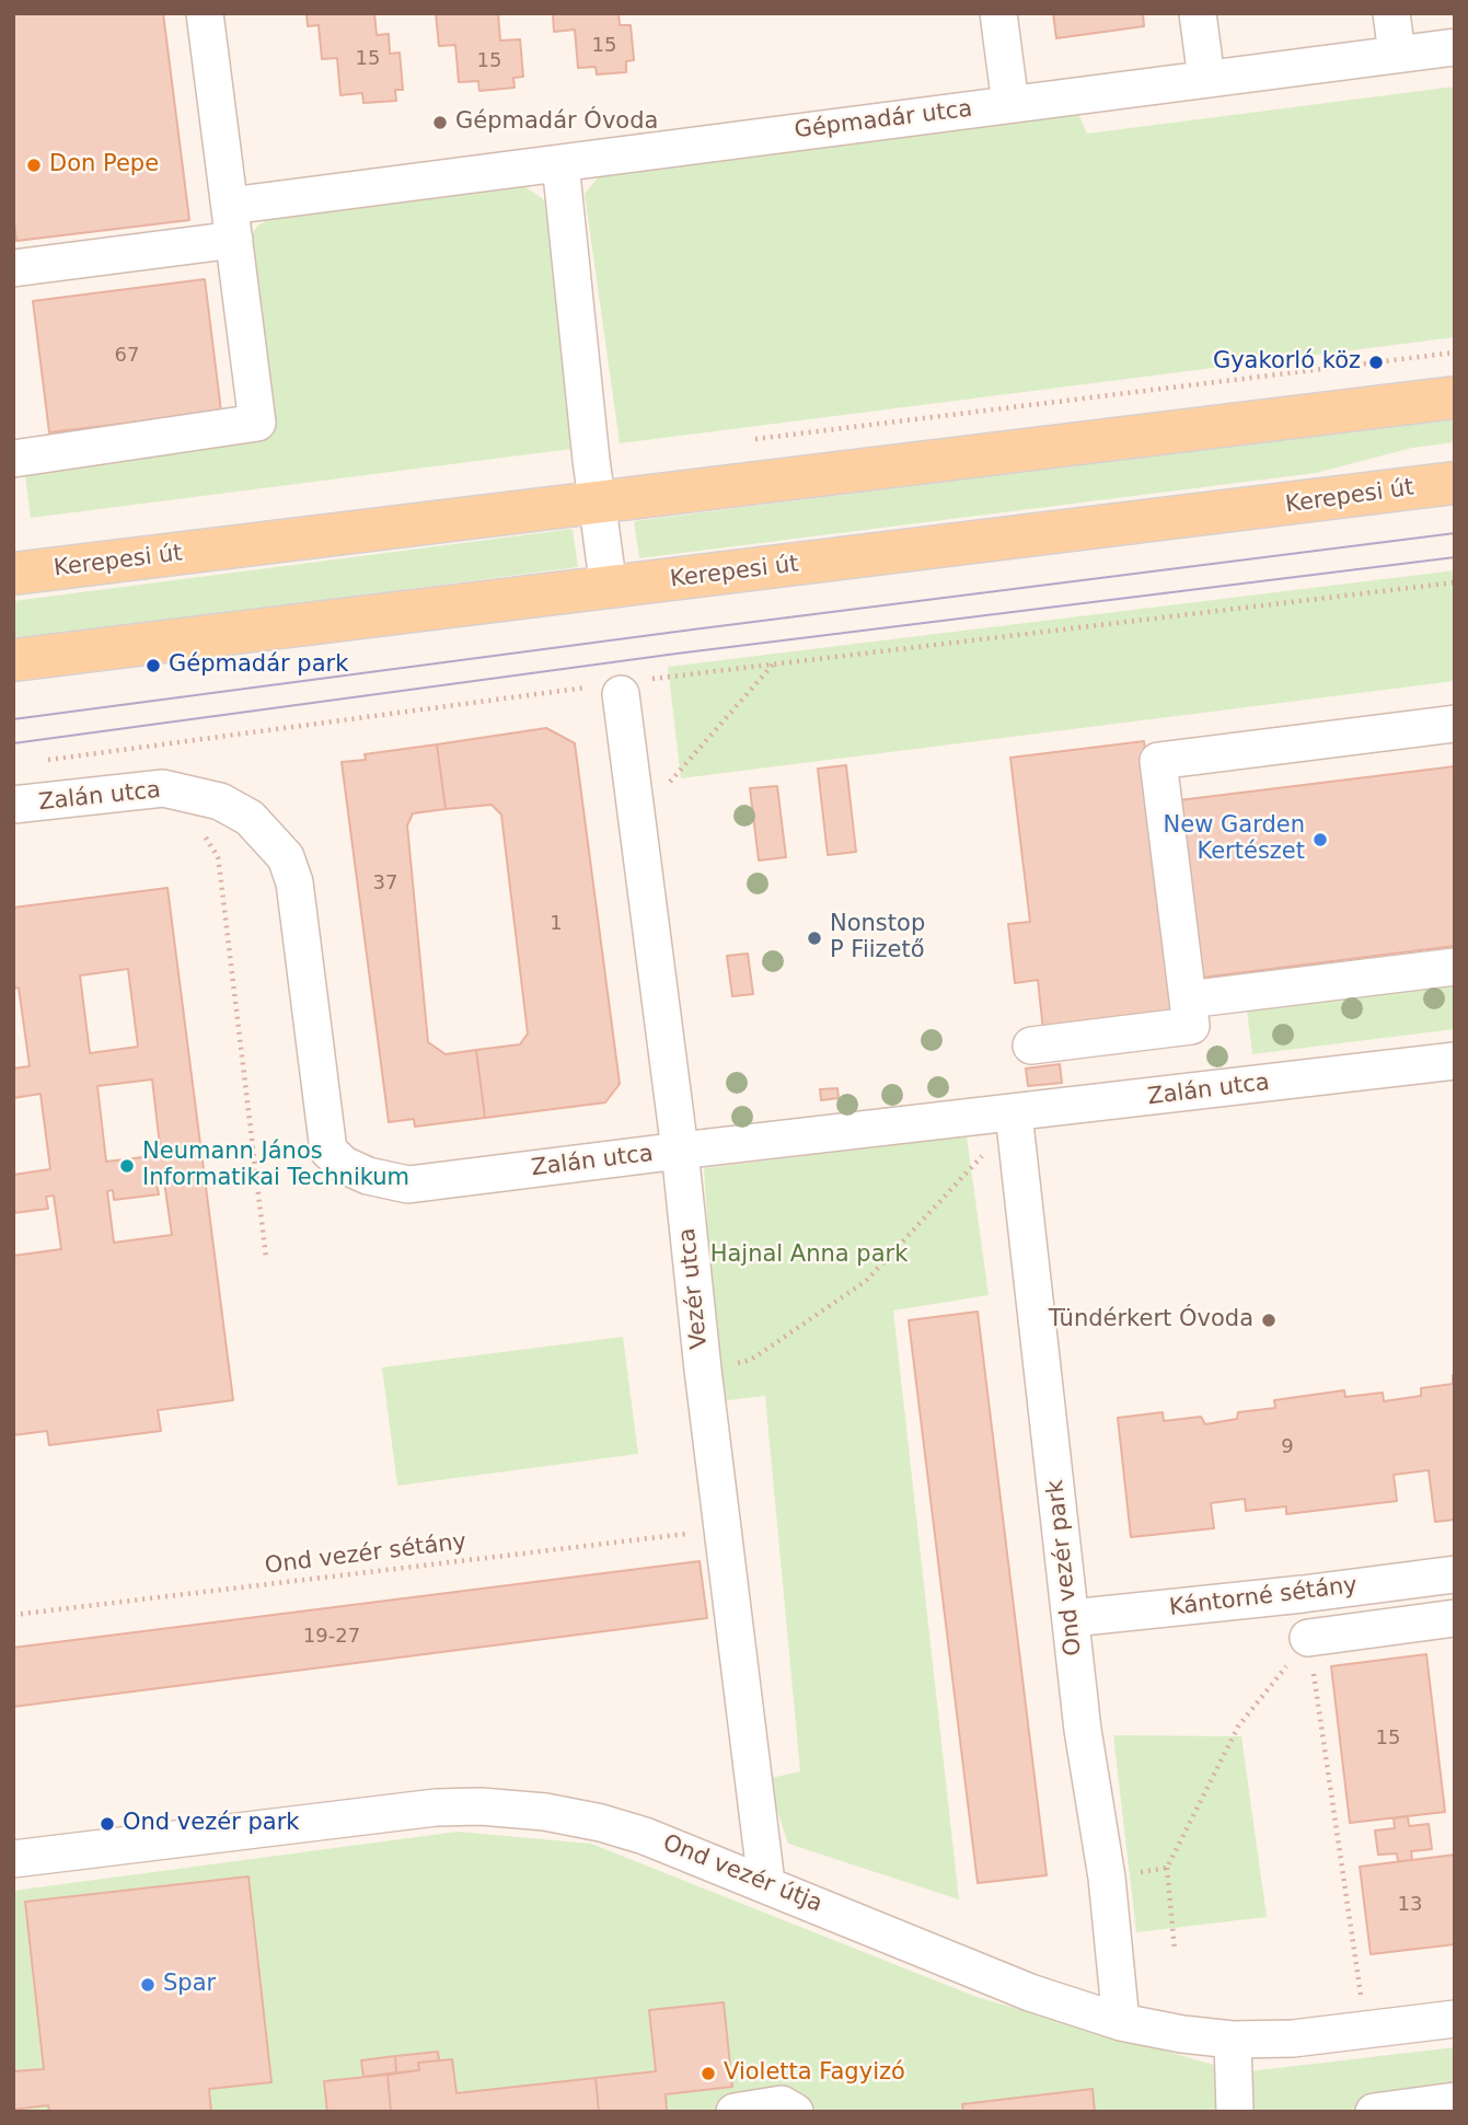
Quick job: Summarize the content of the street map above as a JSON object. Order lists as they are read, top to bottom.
{
  "streets": {
    "main road": ["Kerepesi út"],
    "street": [
      "Gépmadár utca",
      "Zalán utca",
      "Vezér utca",
      "Ond vezér park",
      "Kántorné sétány",
      "Ond vezér útja"
    ],
    "path": ["Ond vezér sétány"]
  },
  "crossings": [
    ["Zalán utca", "Vezér utca"],
    ["Zalán utca", "Ond vezér park"],
    ["Vezér utca", "Ond vezér sétány"],
    ["Vezér utca", "Ond vezér útja"],
    ["Ond vezér park", "Kántorné sétány"],
    ["Ond vezér park", "Ond vezér útja"]
  ],
  "parks": ["Hajnal Anna park"],
  "places": [
    "Gépmadár Óvoda",
    "Don Pepe",
    "Gyakorló köz",
    "Gépmadár park",
    "New Garden Kertészet",
    "Nonstop P Fiizető",
    "Neumann János Informatikai Technikum",
    "Tündérkert Óvoda",
    "Ond vezér park",
    "Spar",
    "Violetta Fagyizó"
  ],
  "house_numbers": [
    "15",
    "15",
    "15",
    "67",
    "37",
    "1",
    "9",
    "19-27",
    "15",
    "13"
  ]
}
